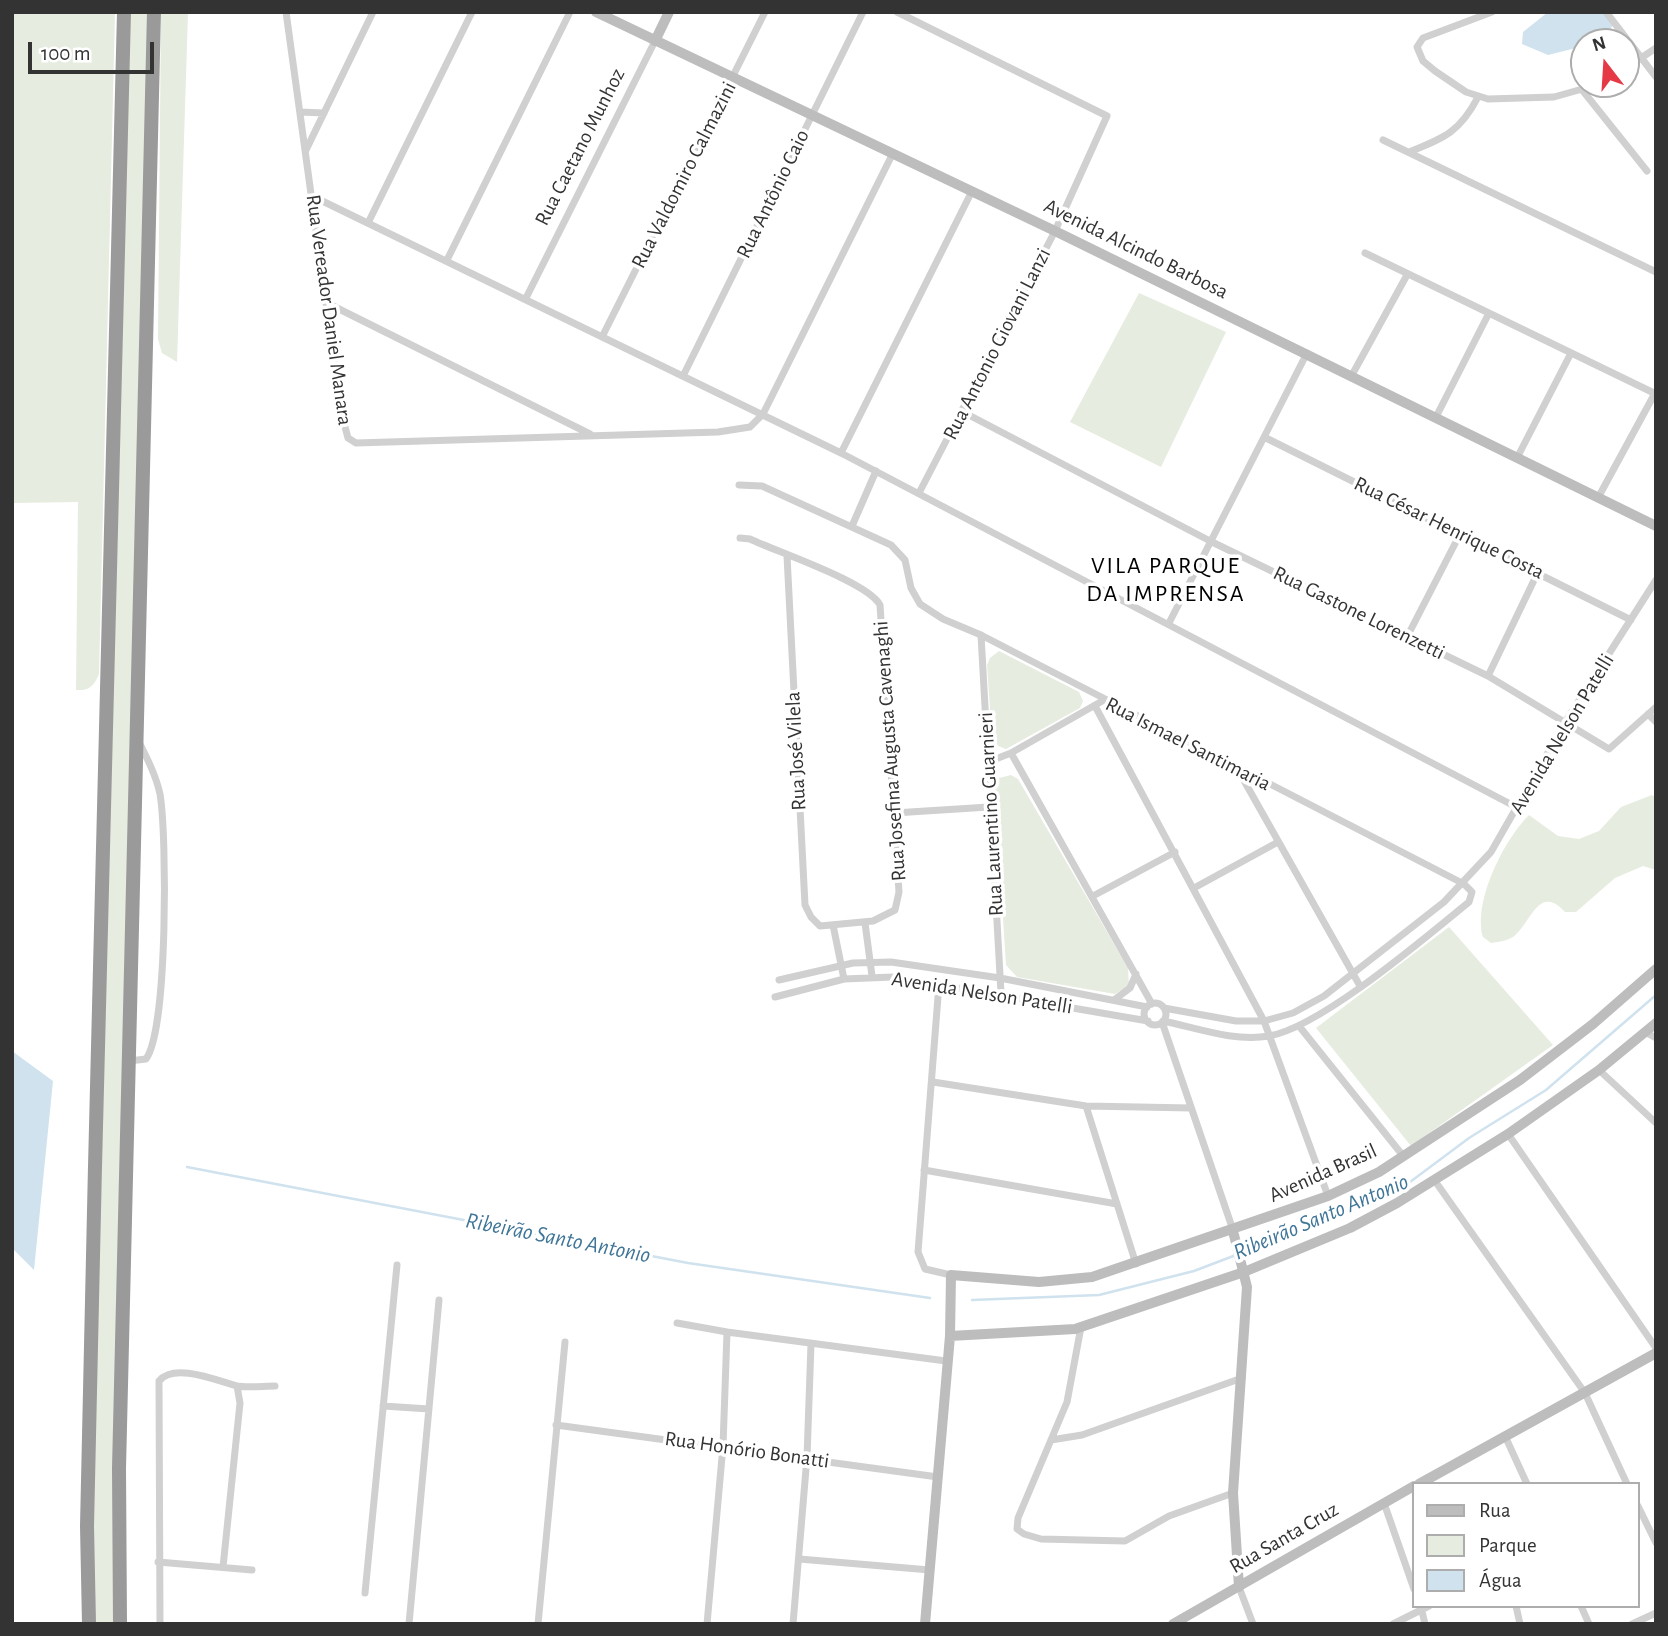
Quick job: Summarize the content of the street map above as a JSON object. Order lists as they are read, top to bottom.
{
  "streets": {
    "street": [
      "Rua Caetano Munhoz",
      "Rua Valdomiro Calmazini",
      "Rua Antônio Caio",
      "Avenida Alcindo Barbosa",
      "Rua Vereador Daniel Manara",
      "Rua Antonio Giovani Lanzi",
      "Rua César Henrique Costa",
      "Rua Gastone Lorenzetti",
      "Avenida Nelson Patelli",
      "Rua Ismael Santimaria",
      "Rua José Vilela",
      "Rua Josefina Augusta Cavenaghi",
      "Rua Laurentino Guarnieri",
      "Avenida Brasil",
      "Rua Honório Bonatti",
      "Rua Santa Cruz"
    ]
  },
  "crossings": [
    ["Rua Caetano Munhoz", "Avenida Alcindo Barbosa"],
    ["Rua Valdomiro Calmazini", "Avenida Alcindo Barbosa"],
    ["Rua Antônio Caio", "Avenida Alcindo Barbosa"],
    ["Avenida Alcindo Barbosa", "Rua Antonio Giovani Lanzi"],
    ["Rua Antonio Giovani Lanzi", "Rua Gastone Lorenzetti"],
    ["Rua César Henrique Costa", "Avenida Nelson Patelli"],
    ["Rua Gastone Lorenzetti", "Avenida Nelson Patelli"],
    ["Avenida Nelson Patelli", "Rua Ismael Santimaria"],
    ["Avenida Nelson Patelli", "Rua Laurentino Guarnieri"],
    ["Rua Ismael Santimaria", "Rua Laurentino Guarnieri"],
    ["Rua José Vilela", "Rua Josefina Augusta Cavenaghi"]
  ],
  "districts": ["VILA PARQUE DA IMPRENSA"],
  "water": ["Ribeirão Santo Antonio"],
  "legend": ["Rua", "Parque", "Água"],
  "scale_bar": "100 m",
  "north": "top"
}
